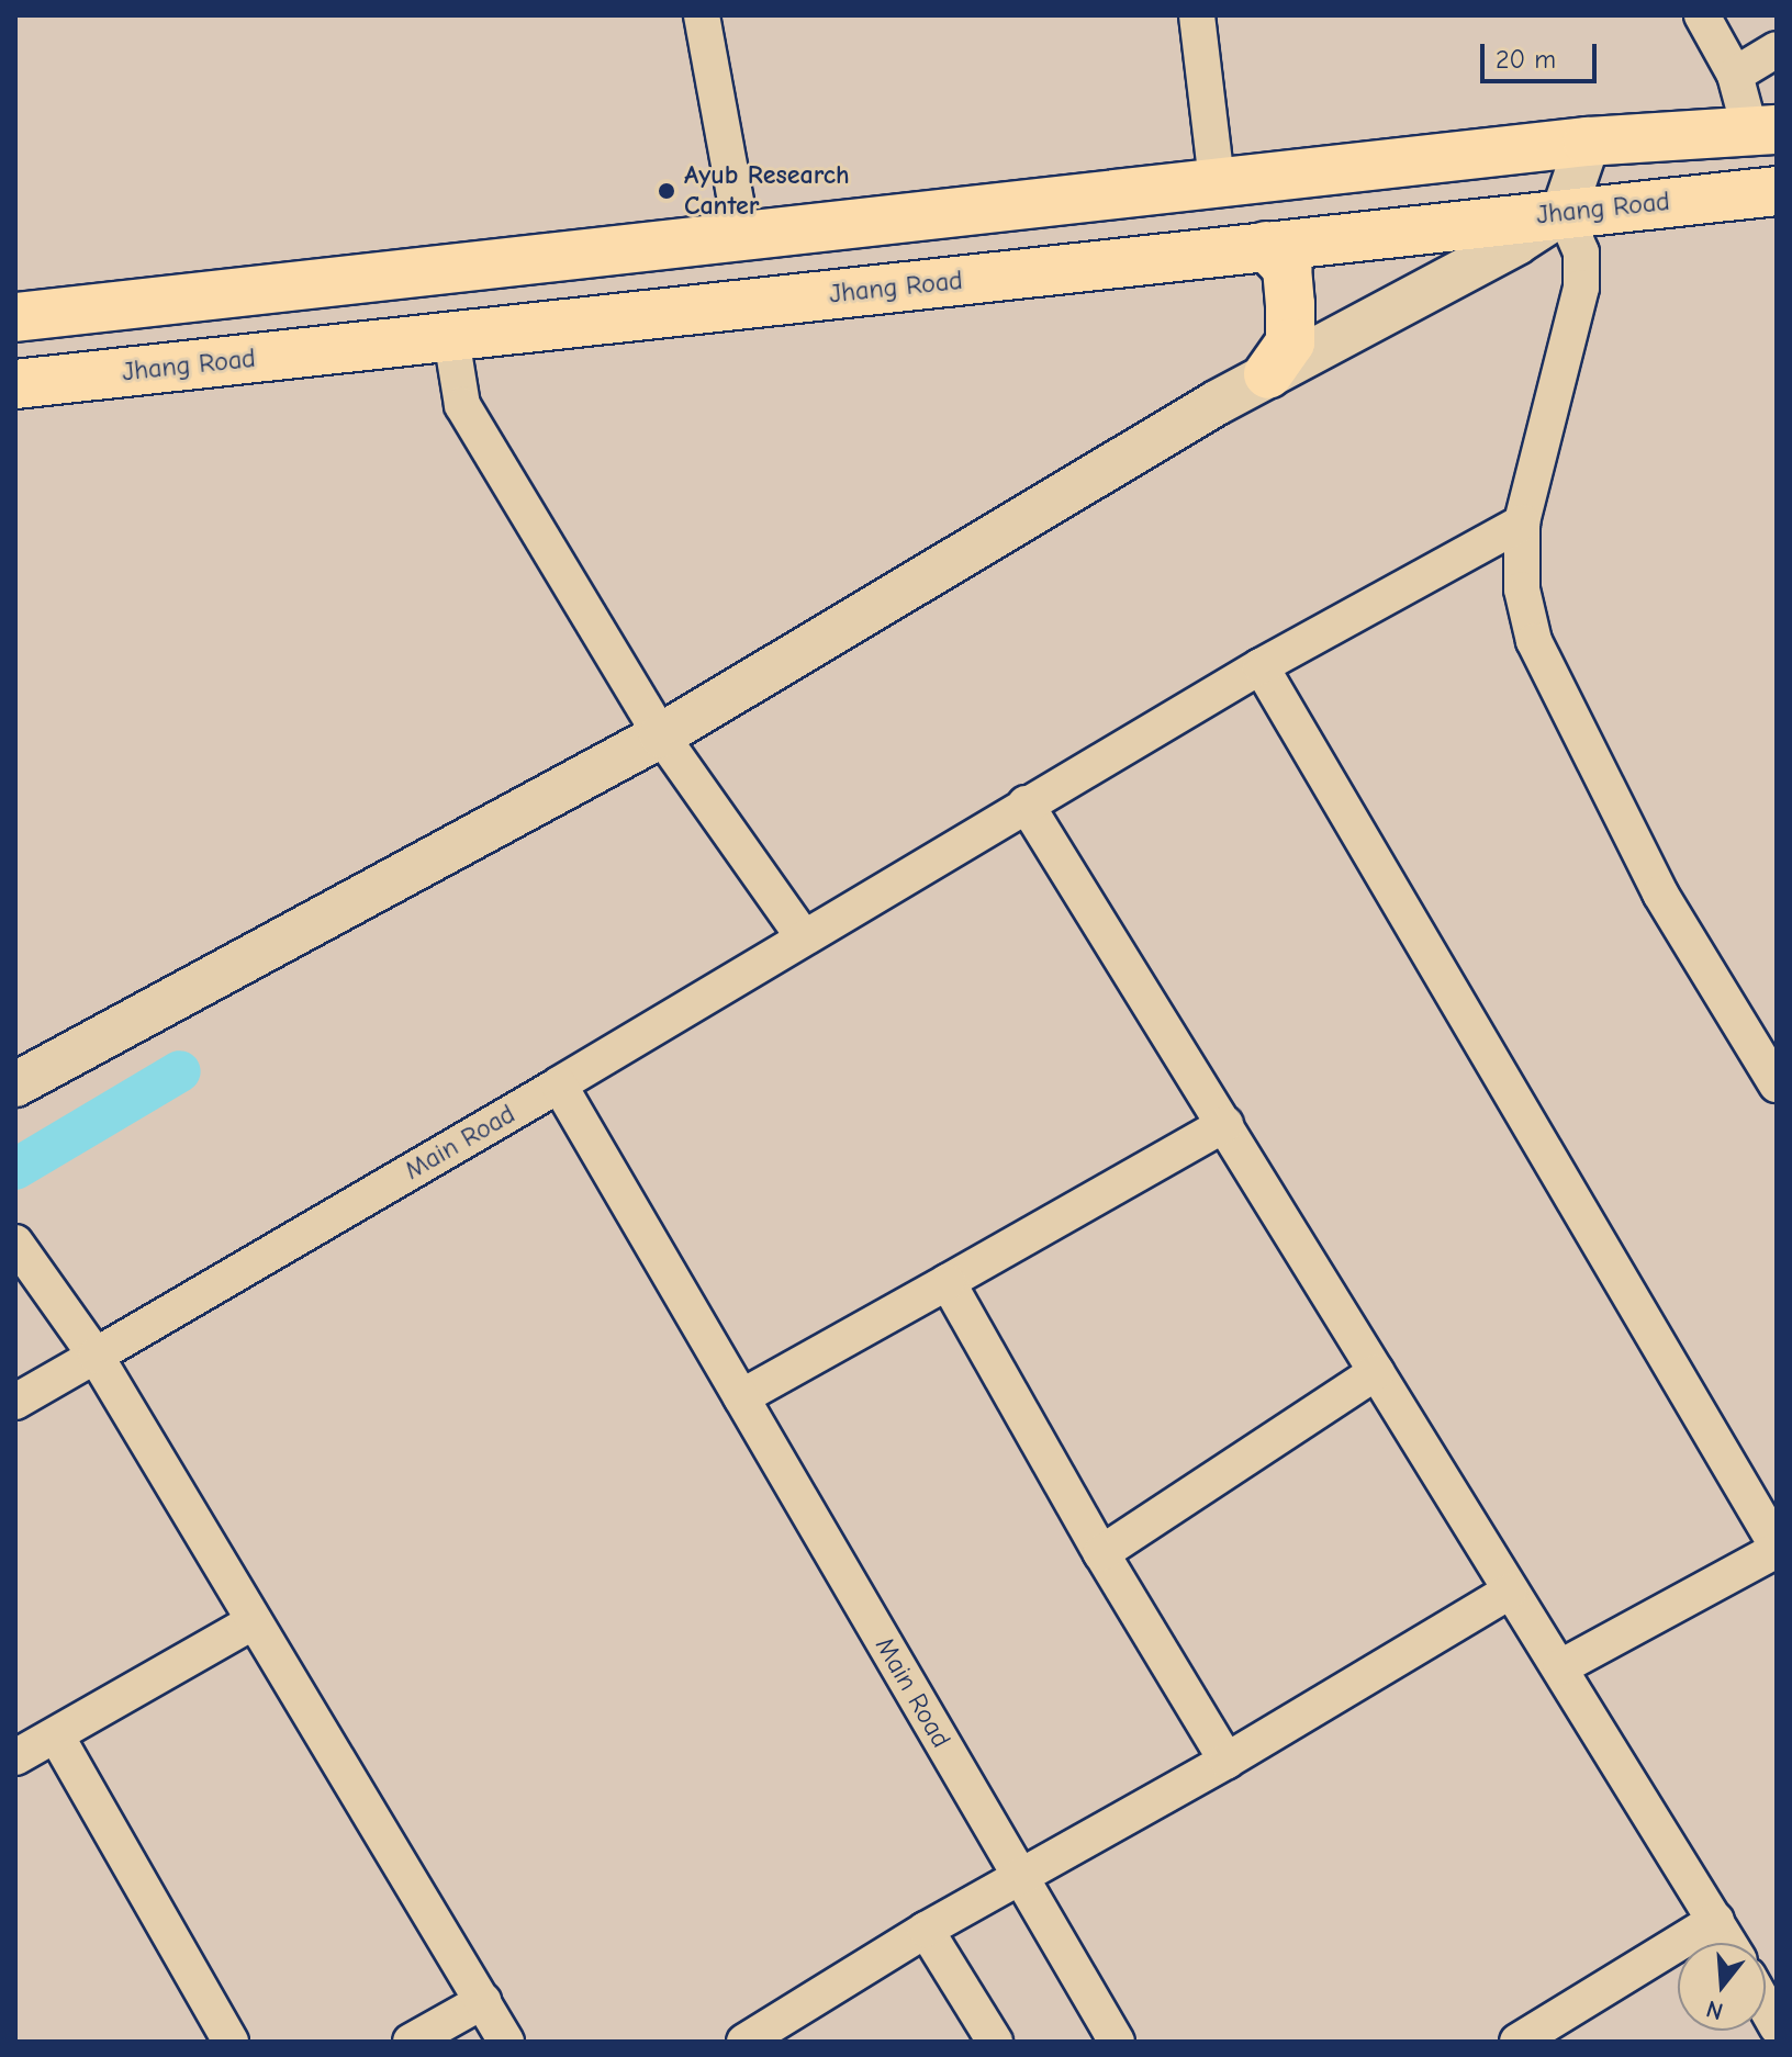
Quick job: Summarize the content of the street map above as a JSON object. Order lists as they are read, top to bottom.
{
  "streets": {
    "highway": ["Jhang Road"],
    "street": ["Main Road"]
  },
  "places": ["Ayub Research Canter"],
  "scale_bar": "20 m",
  "north": "bottom"
}
